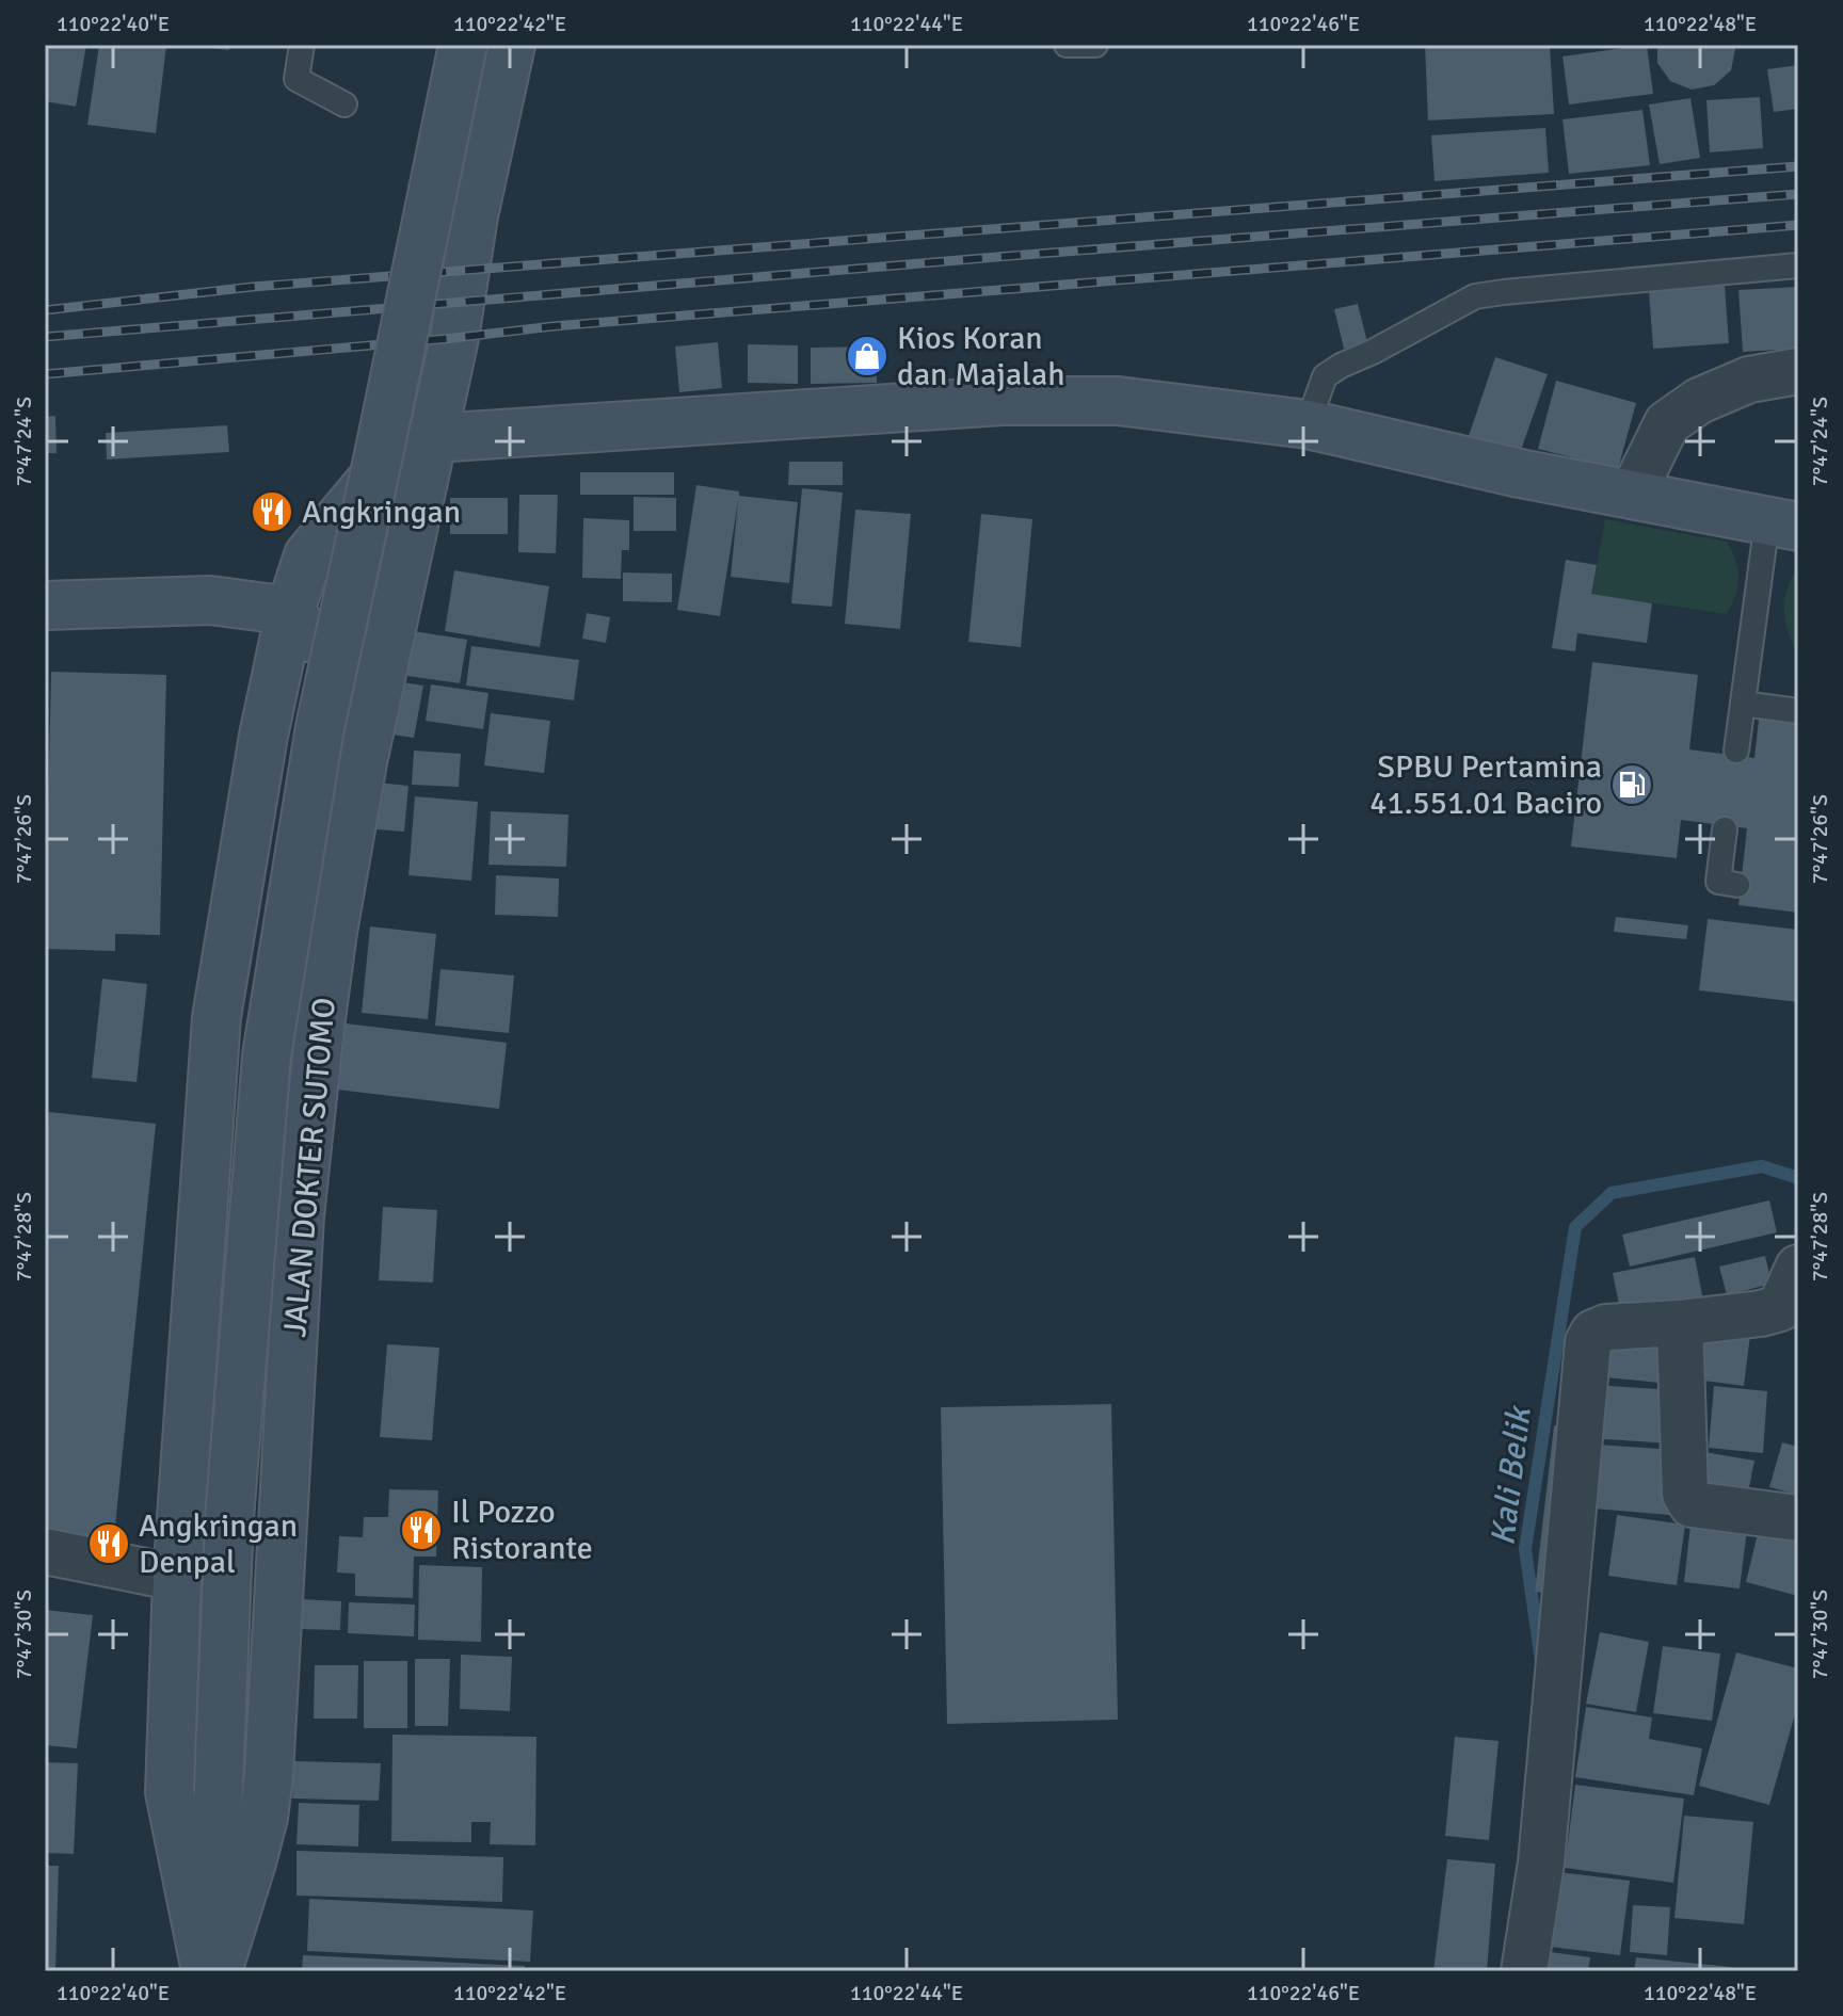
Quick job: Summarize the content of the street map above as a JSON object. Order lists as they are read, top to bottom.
{
  "streets": {
    "main road": ["JALAN DOKTER SUTOMO"]
  },
  "water": ["Kali Belik"],
  "places": {
    "shop": ["Kios Koran dan Majalah"],
    "restaurant": ["Angkringan", "Il Pozzo Ristorante", "Angkringan Denpal"],
    "fuel station": ["SPBU Pertamina 41.551.01 Baciro"]
  },
  "coordinates": [
    "110°22'40\"E",
    "110°22'42\"E",
    "110°22'44\"E",
    "110°22'46\"E",
    "110°22'48\"E",
    "7°47'24\"S",
    "7°47'26\"S",
    "7°47'28\"S",
    "7°47'30\"S"
  ]
}
